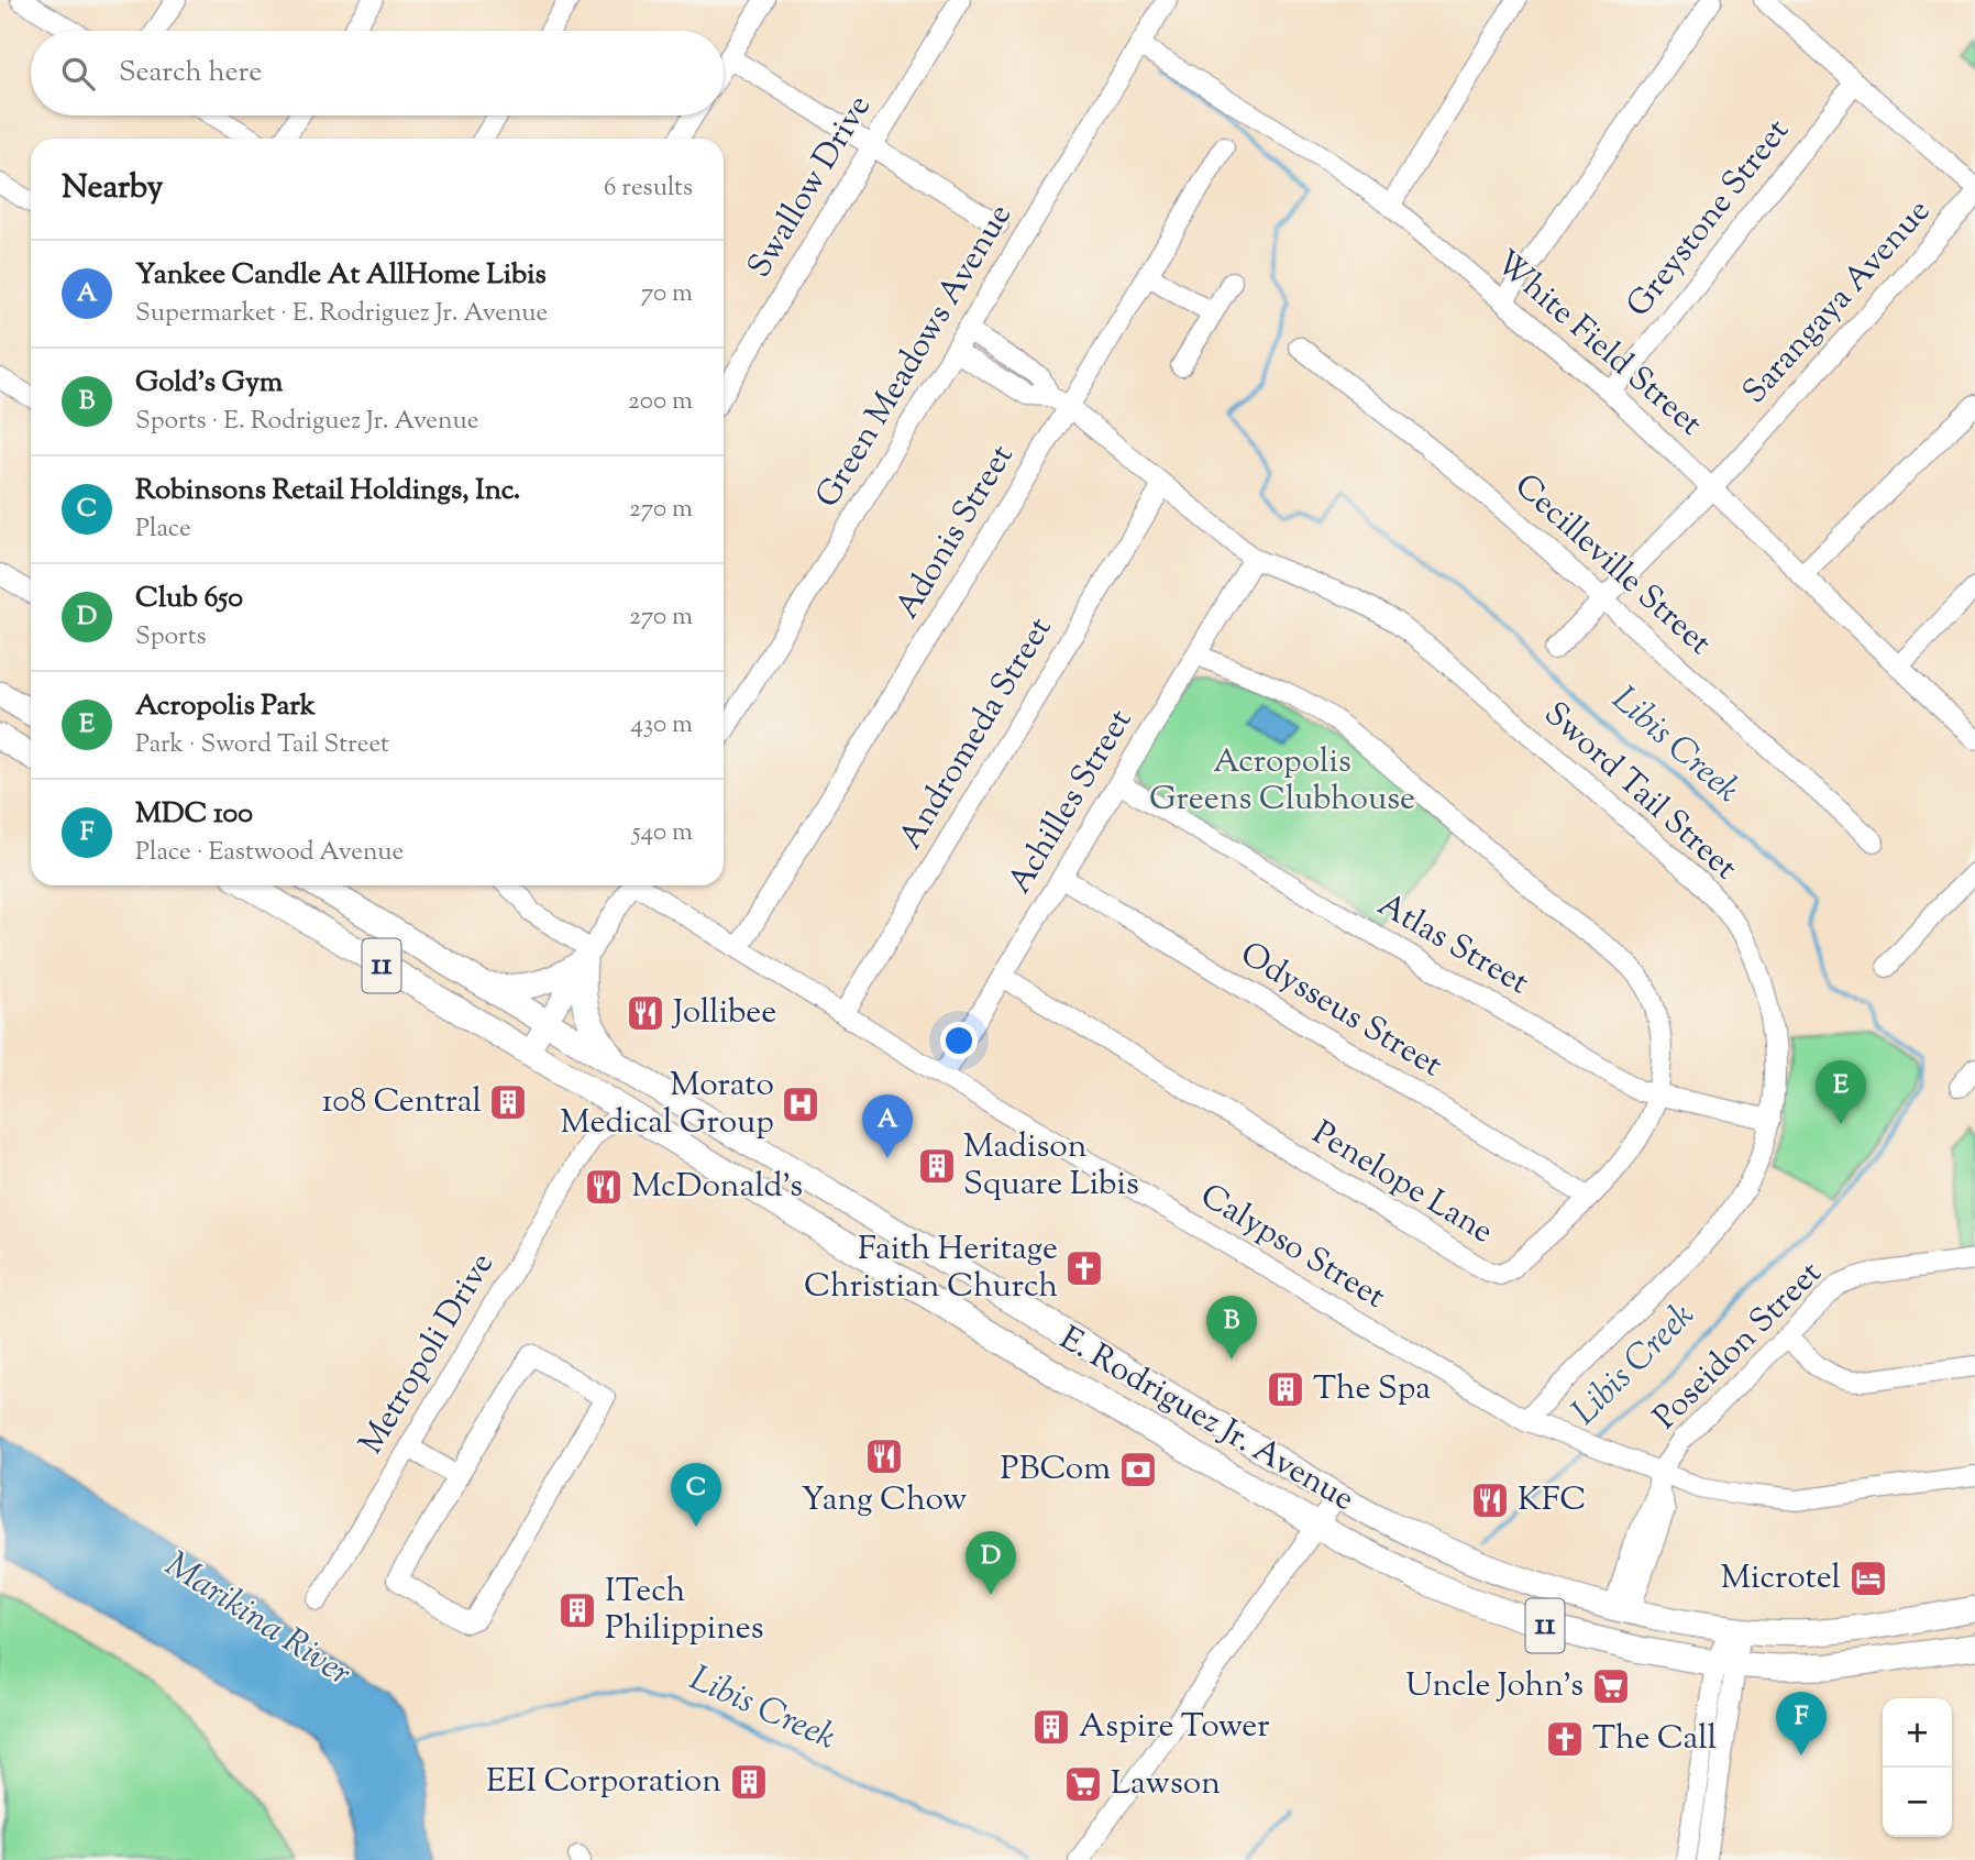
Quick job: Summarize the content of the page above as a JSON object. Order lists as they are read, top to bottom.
{
  "streets": {
    "main road": ["11", "E. Rodriguez Jr. Avenue"],
    "street": [
      "Swallow Drive",
      "Greystone Street",
      "Sarangaya Avenue",
      "White Field Street",
      "Green Meadows Avenue",
      "Adonis Street",
      "Cecilleville Street",
      "Andromeda Street",
      "Sword Tail Street",
      "Achilles Street",
      "Atlas Street",
      "Odysseus Street",
      "Penelope Lane",
      "Calypso Street",
      "Poseidon Street",
      "Metropoli Drive"
    ]
  },
  "crossings": [
    ["Greystone Street", "White Field Street"],
    ["Sarangaya Avenue", "White Field Street"],
    ["Sarangaya Avenue", "Cecilleville Street"],
    ["White Field Street", "Green Meadows Avenue"],
    ["Green Meadows Avenue", "Sword Tail Street"],
    ["Adonis Street", "Sword Tail Street"],
    ["Adonis Street", "Calypso Street"],
    ["Andromeda Street", "Sword Tail Street"],
    ["Andromeda Street", "Calypso Street"],
    ["Sword Tail Street", "Achilles Street"],
    ["Sword Tail Street", "Atlas Street"],
    ["Sword Tail Street", "Calypso Street"],
    ["Achilles Street", "Atlas Street"],
    ["Achilles Street", "Odysseus Street"],
    ["Achilles Street", "Penelope Lane"],
    ["Achilles Street", "Calypso Street"],
    ["Atlas Street", "Penelope Lane"],
    ["Odysseus Street", "Penelope Lane"],
    ["Calypso Street", "Poseidon Street"],
    ["Poseidon Street", "E. Rodriguez Jr. Avenue"],
    ["Metropoli Drive", "E. Rodriguez Jr. Avenue"]
  ],
  "water": ["Libis Creek", "Marikina River"],
  "parks": ["Acropolis Greens Clubhouse"],
  "places": {
    "restaurant": [
      "Jollibee",
      "McDonald's",
      "Yang Chow",
      "KFC"
    ],
    "building": [
      "108 Central",
      "Madison Square Libis",
      "The Spa",
      "ITech Philippines",
      "Aspire Tower",
      "EEI Corporation"
    ],
    "hospital": ["Morato Medical Group"],
    "church": ["Faith Heritage Christian Church", "The Call"],
    "bank": ["PBCom"],
    "hotel": ["Microtel"],
    "supermarket": ["Uncle John's", "Lawson"]
  },
  "page": {
    "search": "Search here",
    "heading": ["Nearby", "6 results"],
    "list": [
      {
        "mark": "A",
        "name": "Yankee Candle At AllHome Libis",
        "note": "Supermarket · E. Rodriguez Jr. Avenue",
        "value": "70 m"
      },
      {
        "mark": "B",
        "name": "Gold's Gym",
        "note": "Sports · E. Rodriguez Jr. Avenue",
        "value": "200 m"
      },
      {
        "mark": "C",
        "name": "Robinsons Retail Holdings, Inc.",
        "note": "Place",
        "value": "270 m"
      },
      {
        "mark": "D",
        "name": "Club 650",
        "note": "Sports",
        "value": "270 m"
      },
      {
        "mark": "E",
        "name": "Acropolis Park",
        "note": "Park · Sword Tail Street",
        "value": "430 m"
      },
      {
        "mark": "F",
        "name": "MDC 100",
        "note": "Place · Eastwood Avenue",
        "value": "540 m"
      }
    ],
    "pins": [
      "E",
      "A",
      "B",
      "C",
      "D",
      "F"
    ],
    "map_buttons": ["+", "−"]
  }
}
